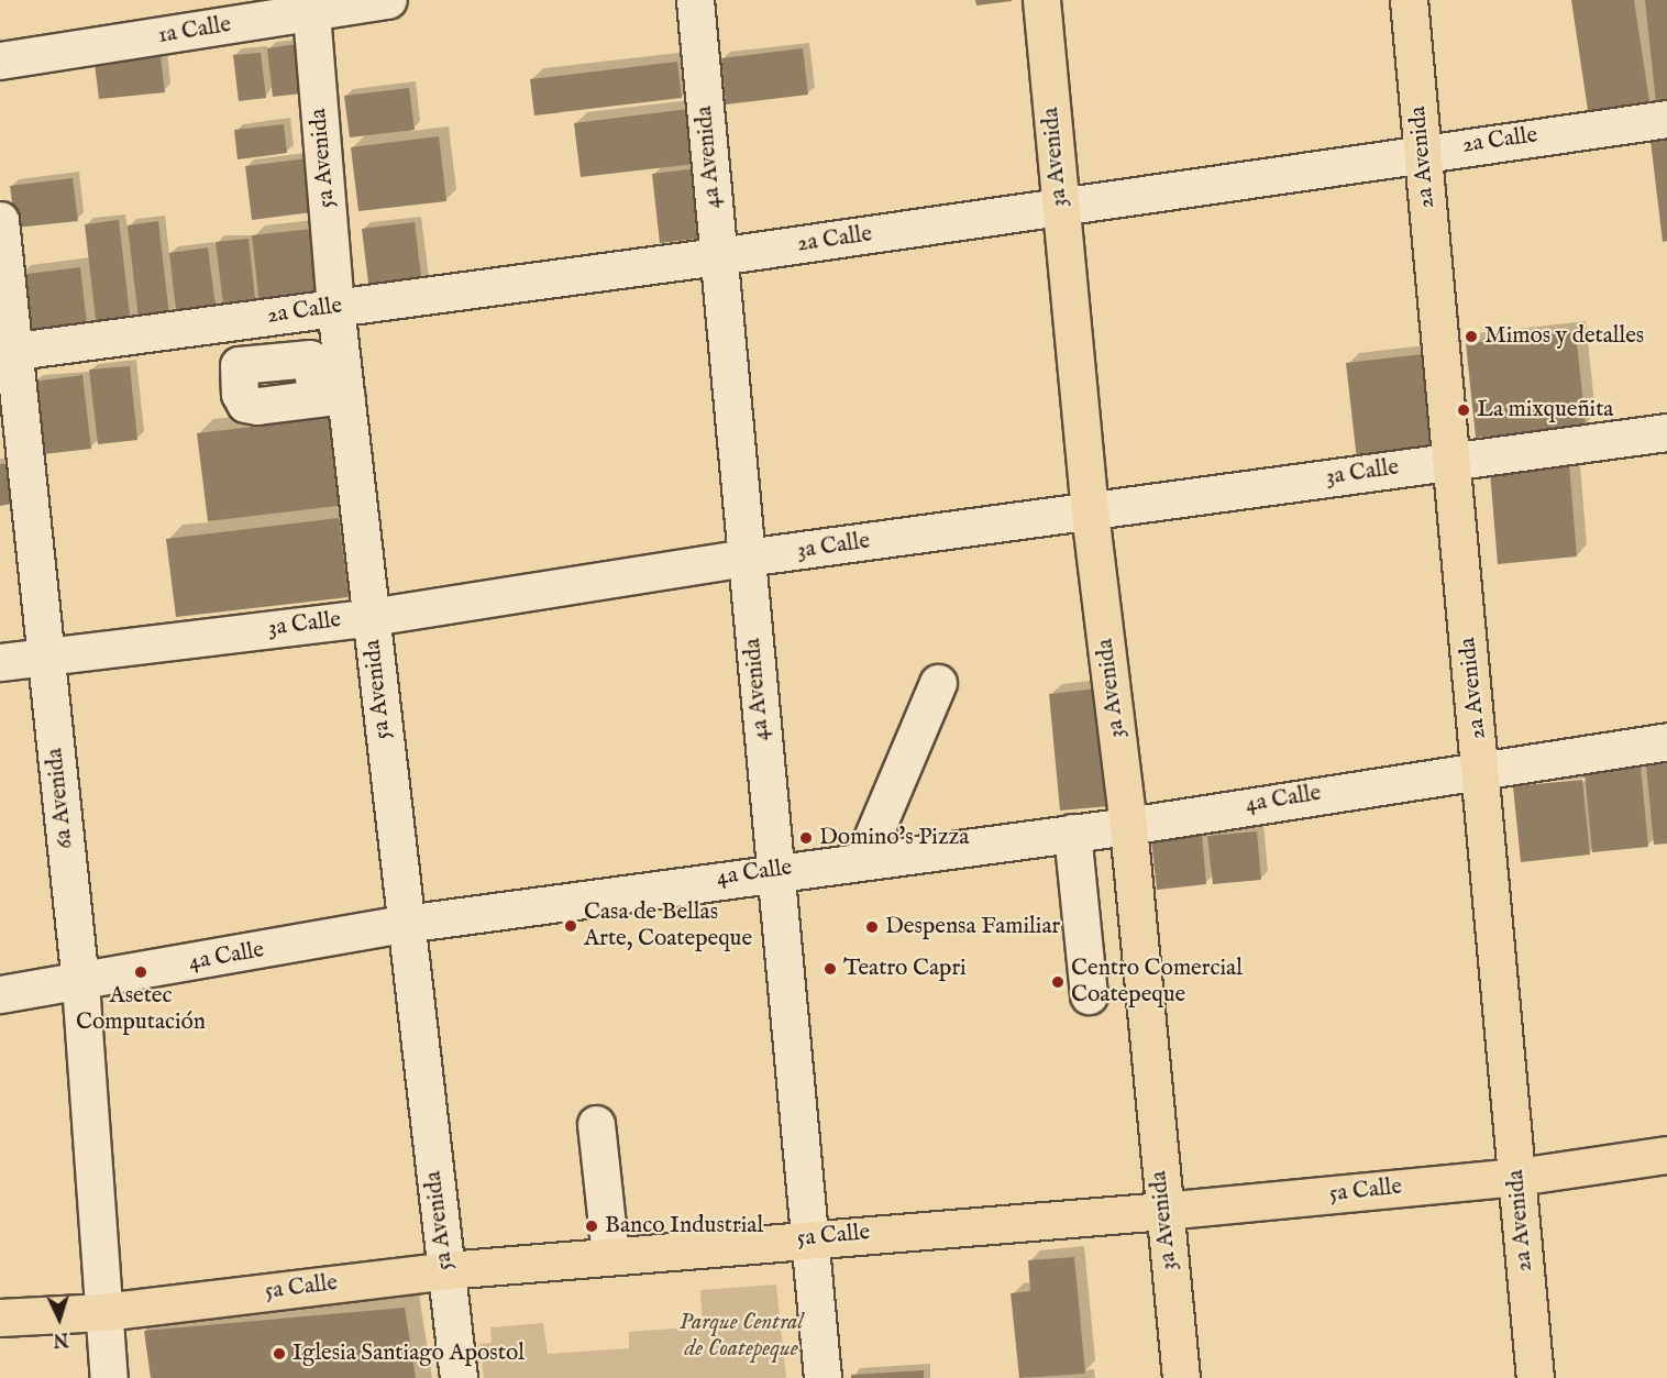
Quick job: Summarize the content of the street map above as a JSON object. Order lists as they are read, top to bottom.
{
  "streets": {
    "main road": ["3a Avenida", "2a Avenida", "5a Calle"],
    "street": [
      "1a Calle",
      "2a Calle",
      "4a Avenida",
      "5a Avenida",
      "3a Calle",
      "6a Avenida",
      "4a Calle"
    ]
  },
  "crossings": [
    ["1a Calle", "5a Avenida"],
    ["2a Calle", "4a Avenida"],
    ["2a Calle", "3a Avenida"],
    ["2a Calle", "2a Avenida"],
    ["2a Calle", "5a Avenida"],
    ["2a Calle", "6a Avenida"],
    ["4a Avenida", "3a Calle"],
    ["4a Avenida", "4a Calle"],
    ["4a Avenida", "5a Calle"],
    ["3a Avenida", "3a Calle"],
    ["3a Avenida", "4a Calle"],
    ["3a Avenida", "5a Calle"],
    ["2a Avenida", "3a Calle"],
    ["2a Avenida", "4a Calle"],
    ["2a Avenida", "5a Calle"],
    ["5a Avenida", "3a Calle"],
    ["5a Avenida", "4a Calle"],
    ["5a Avenida", "5a Calle"],
    ["3a Calle", "6a Avenida"],
    ["6a Avenida", "4a Calle"],
    ["6a Avenida", "5a Calle"]
  ],
  "parks": ["Parque Central de Coatepeque"],
  "places": [
    "Mimos y detalles",
    "La mixqueñita",
    "Domino's Pizza",
    "Casa de Bellas Arte, Coatepeque",
    "Despensa Familiar",
    "Teatro Capri",
    "Asetec Computación",
    "Centro Comercial Coatepeque",
    "Banco Industrial",
    "Iglesia Santiago Apostol"
  ],
  "north": "bottom"
}
